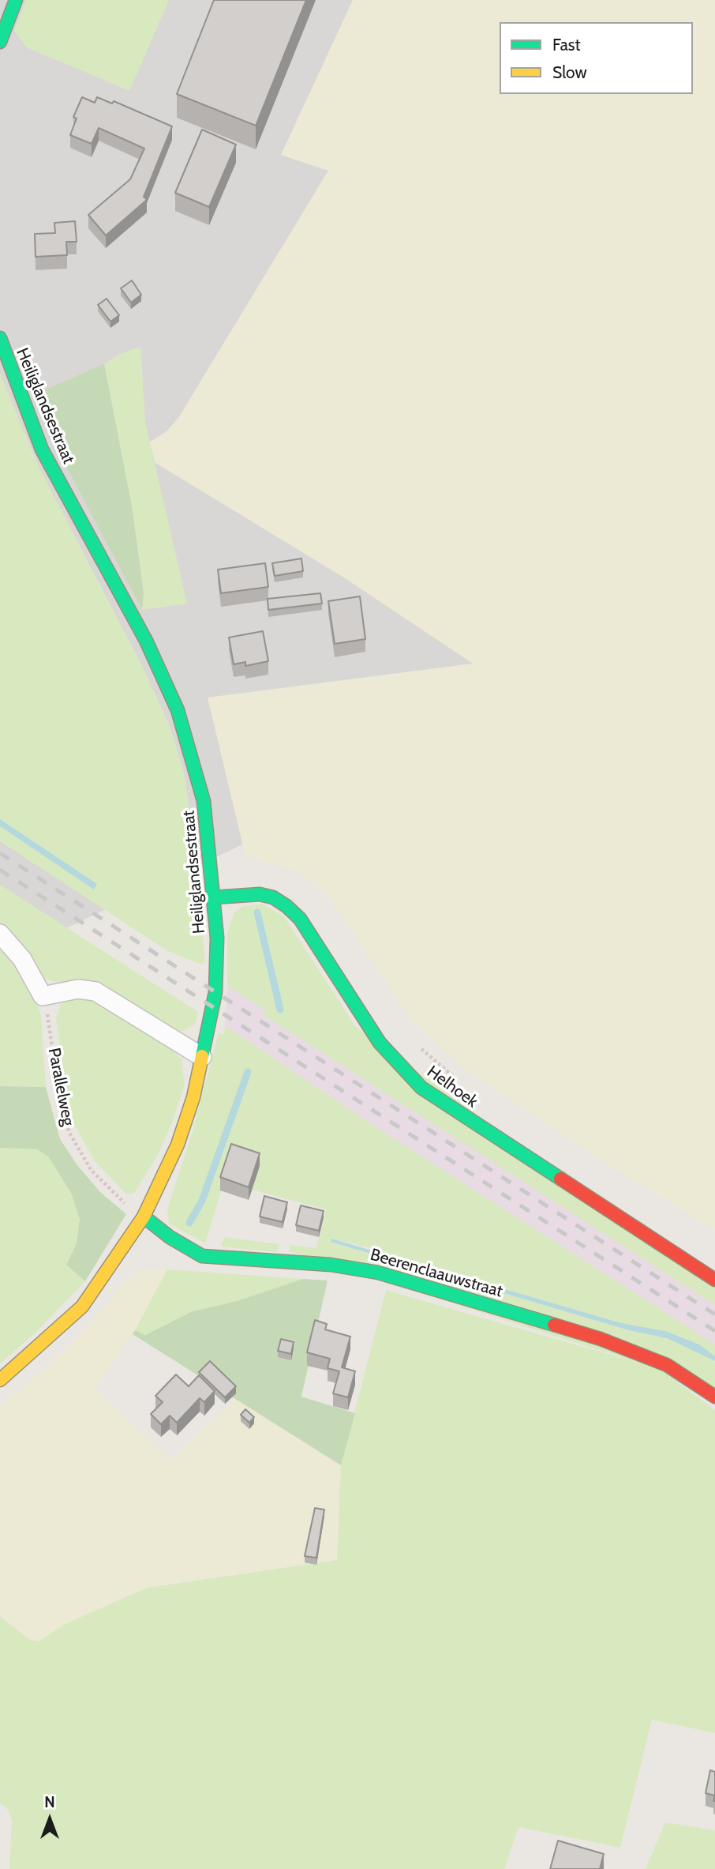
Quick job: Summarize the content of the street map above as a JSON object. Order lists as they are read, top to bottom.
{
  "streets": {
    "street": ["Heiliglandsestraat", "Helhoek", "Beerenclaauwstraat"],
    "path": ["Parallelweg"]
  },
  "crossings": [
    ["Heiliglandsestraat", "Parallelweg"],
    ["Heiliglandsestraat", "Helhoek"],
    ["Heiliglandsestraat", "Beerenclaauwstraat"],
    ["Parallelweg", "Beerenclaauwstraat"]
  ],
  "legend": ["Fast", "Slow"],
  "north": "top"
}
